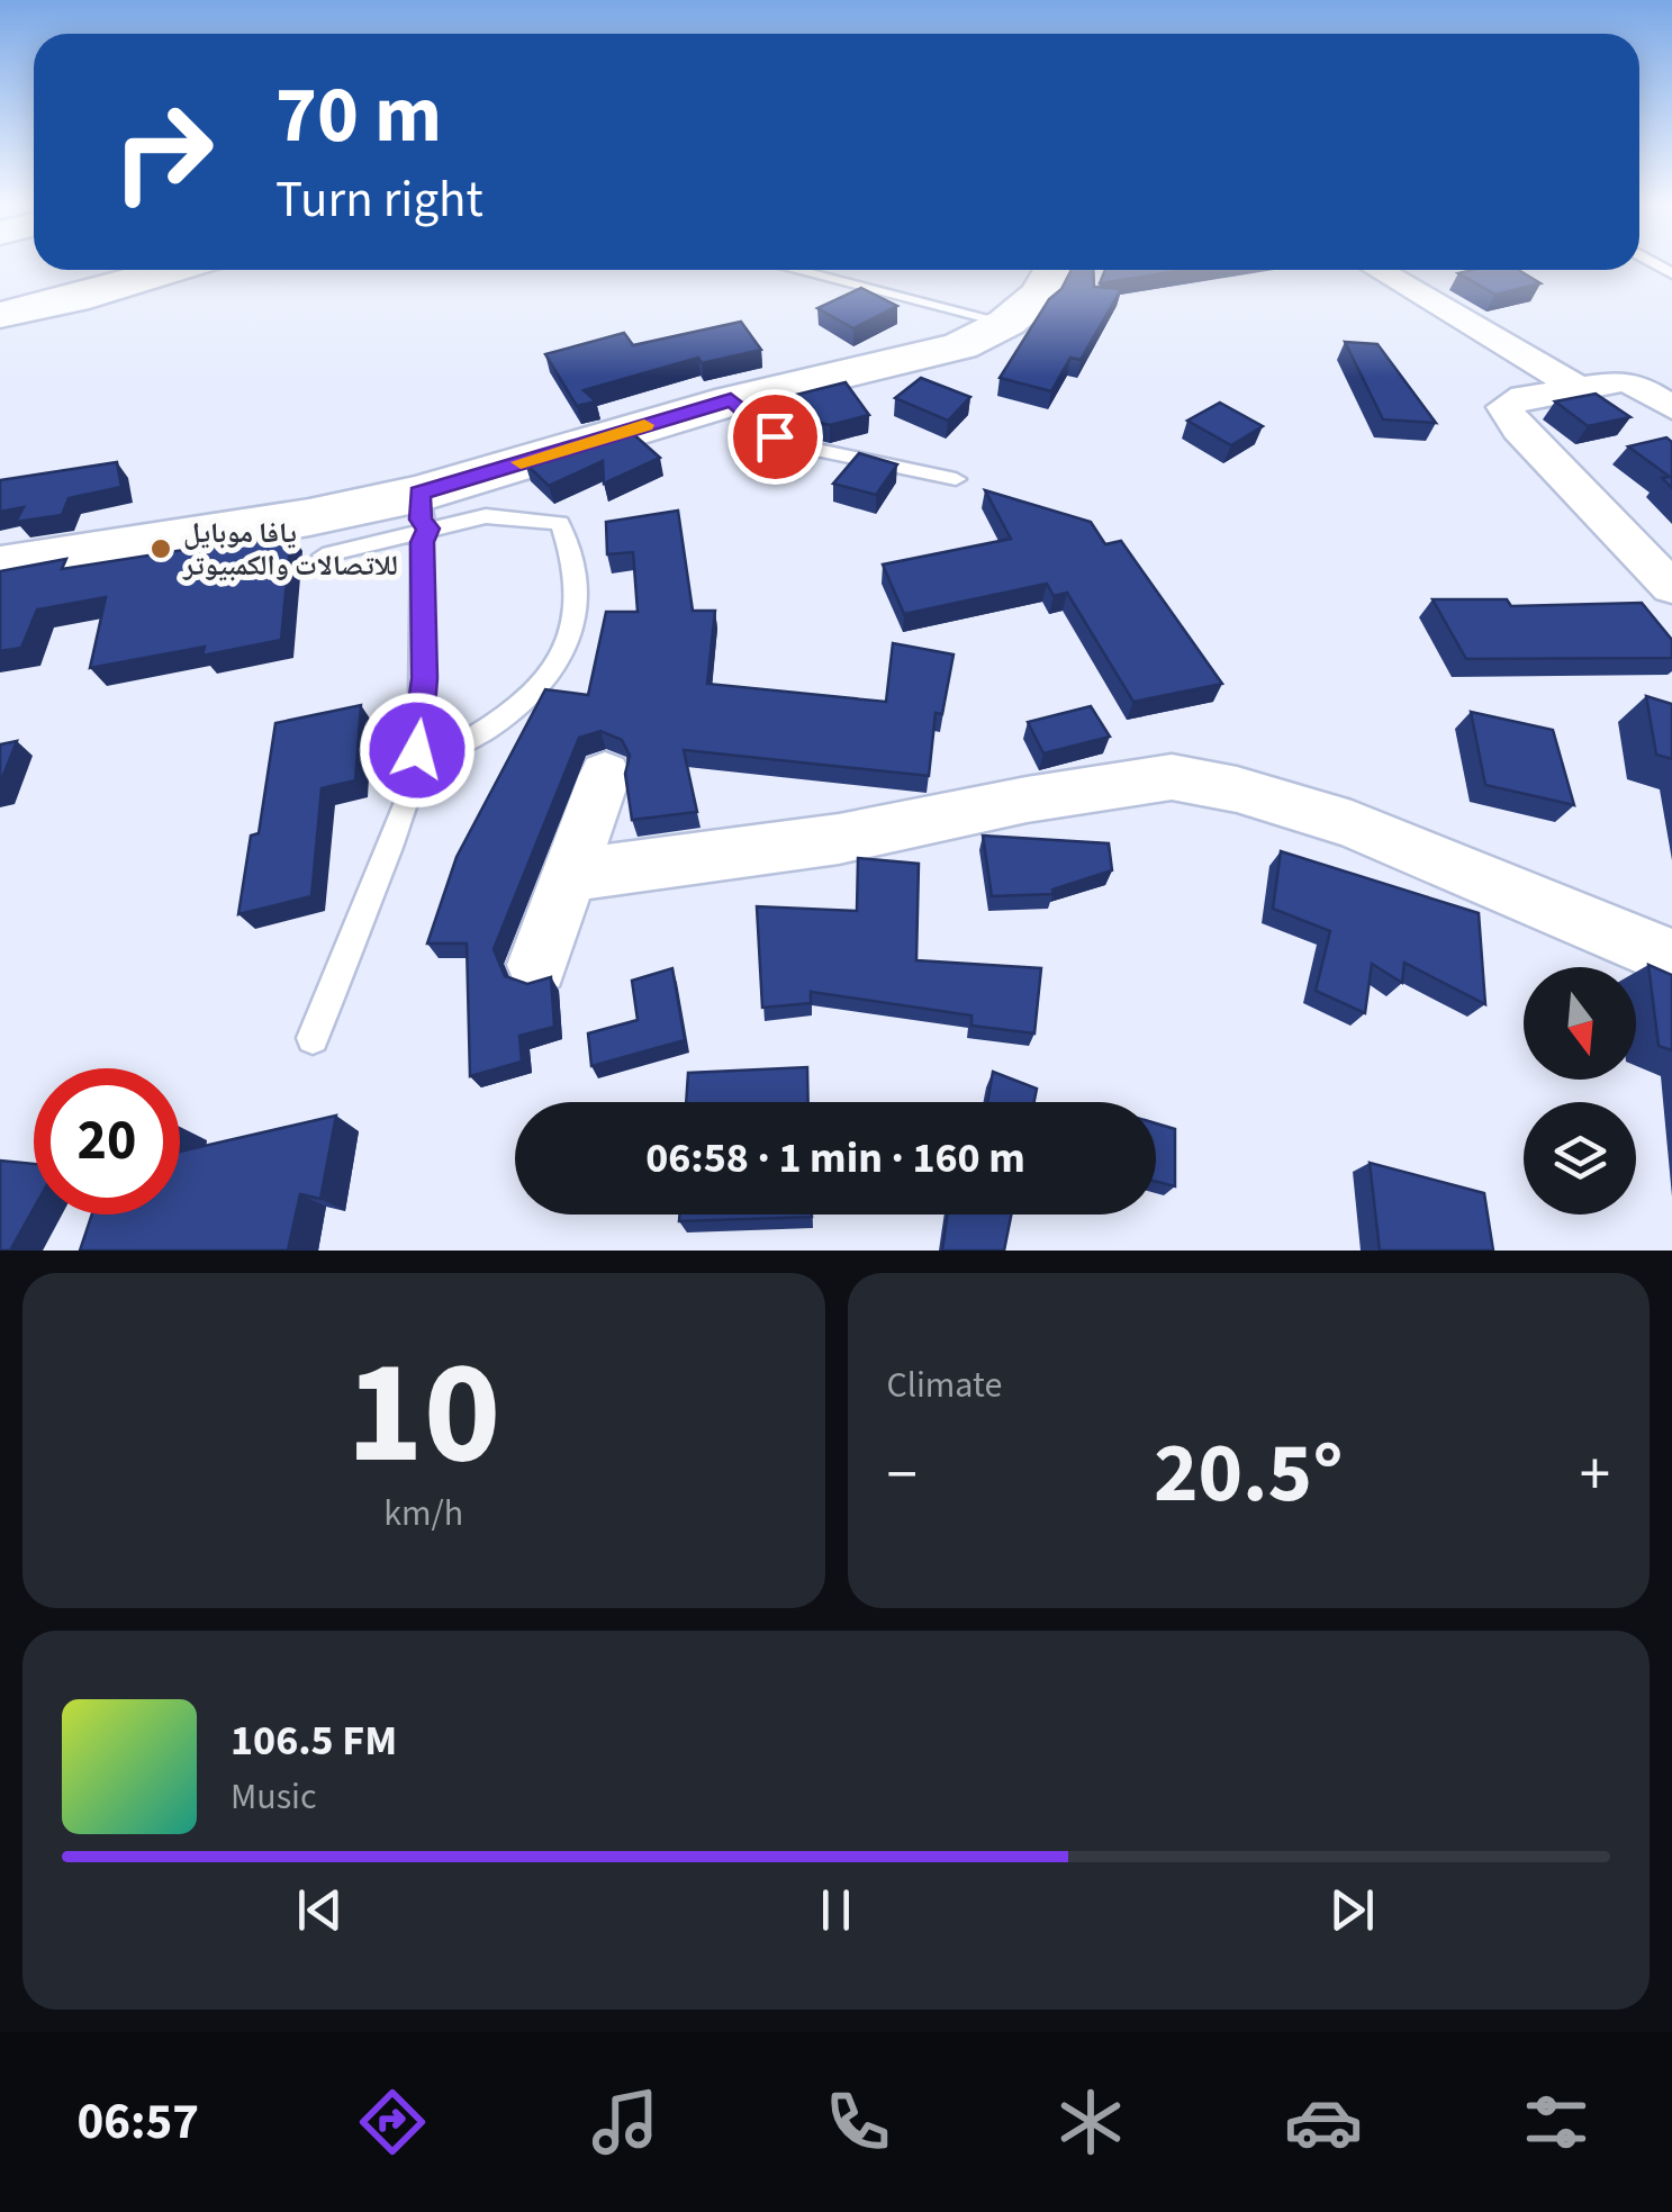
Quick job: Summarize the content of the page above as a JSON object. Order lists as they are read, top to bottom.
{
  "places": ["يافا موبايل للاتصالات والكمبيوتر"],
  "north": "bottom",
  "page": {
    "turn": ["70 m", "Turn right"],
    "limit": "20",
    "trip": "06:58 · 1 min · 160 m",
    "tile": [
      ["10", "km/h"],
      "Climate"
    ],
    "heat": ["−", "20.5°", "+"],
    "song": ["106.5 FM", "Music"],
    "tabs": "06:57"
  }
}
